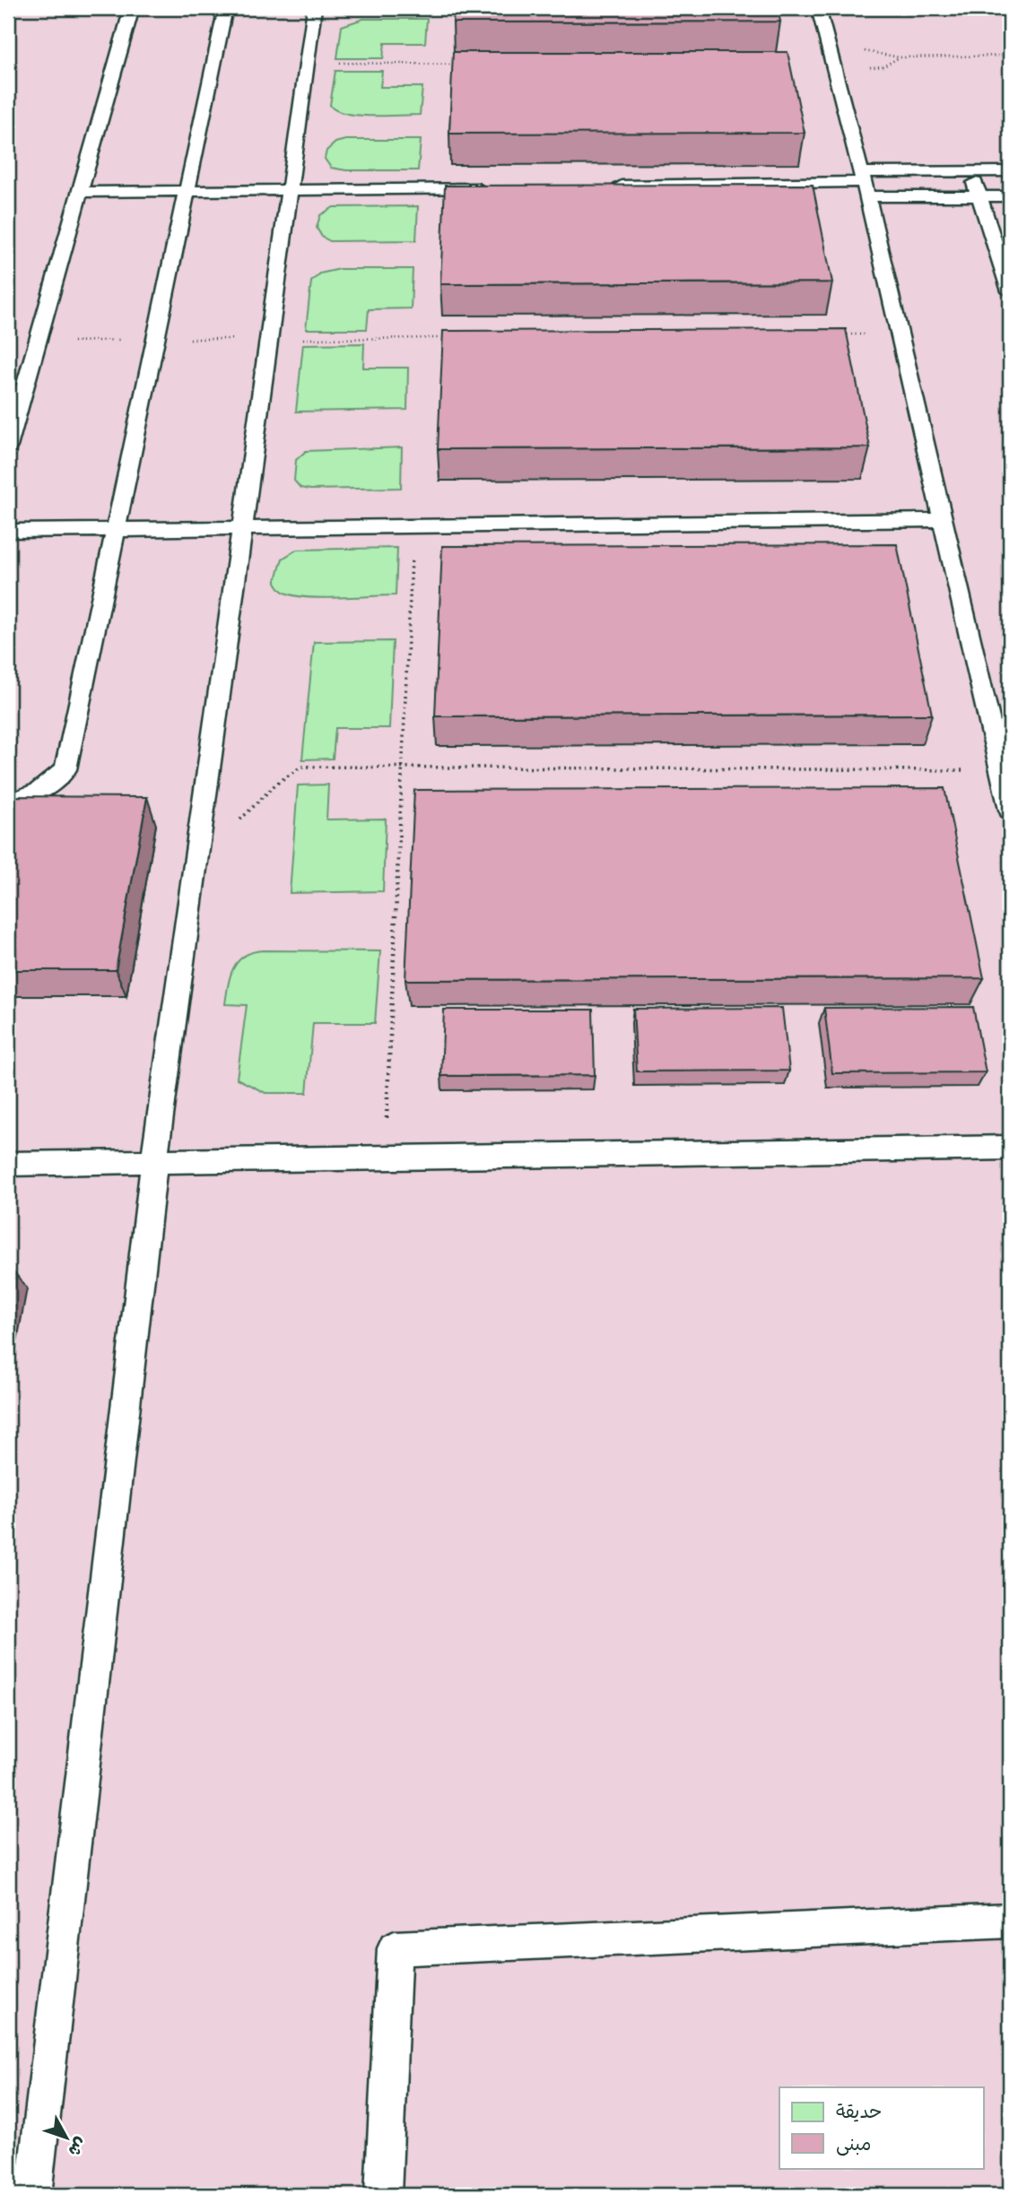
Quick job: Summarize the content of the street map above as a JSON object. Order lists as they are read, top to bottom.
{
  "legend": ["حديقة", "مبنى"],
  "north": "bottom right"
}
